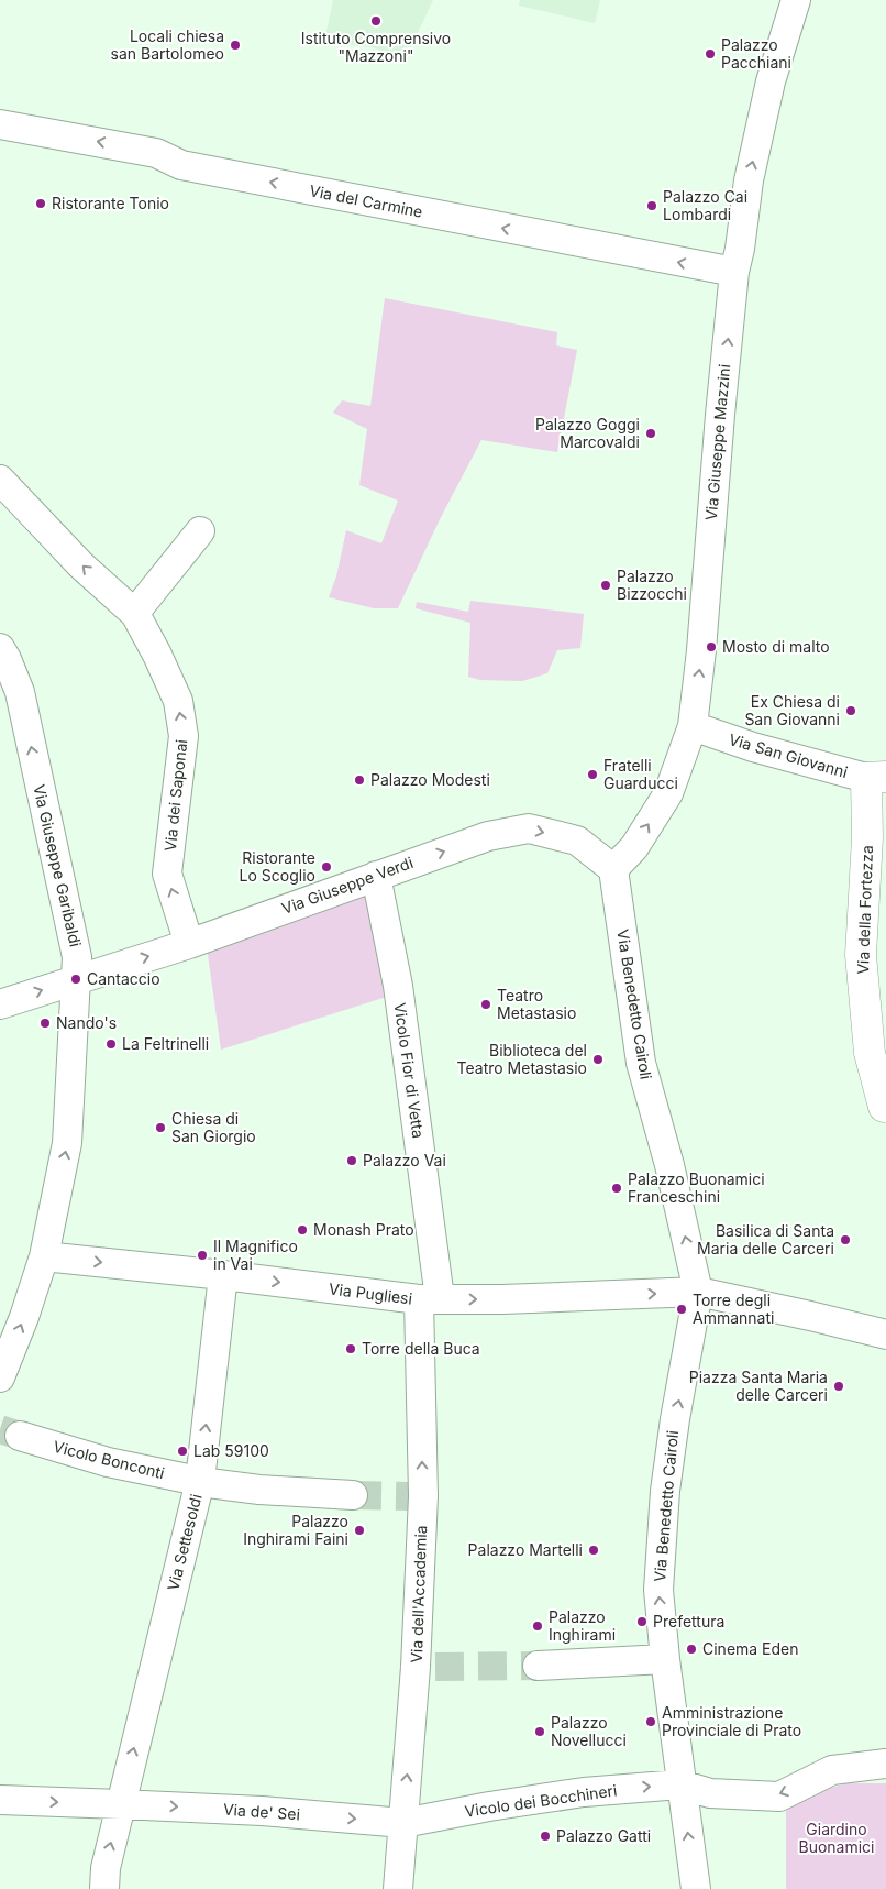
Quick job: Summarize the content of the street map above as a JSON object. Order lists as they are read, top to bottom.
{
  "streets": {
    "street": [
      "Via del Carmine",
      "Via Giuseppe Mazzini",
      "Via San Giovanni",
      "Via dei Saponai",
      "Via Giuseppe Garibaldi",
      "Via Giuseppe Verdi",
      "Via della Fortezza",
      "Via Benedetto Cairoli",
      "Vicolo Fior di Vetta",
      "Via Pugliesi",
      "Vicolo Bonconti",
      "Via Settesoldi",
      "Via dell'Accademia",
      "Vicolo dei Bocchineri",
      "Via de' Sei"
    ]
  },
  "crossings": [
    ["Via del Carmine", "Via Giuseppe Mazzini"],
    ["Via Giuseppe Mazzini", "Via San Giovanni"],
    ["Via Giuseppe Mazzini", "Via Giuseppe Verdi"],
    ["Via Giuseppe Mazzini", "Via Benedetto Cairoli"],
    ["Via San Giovanni", "Via della Fortezza"],
    ["Via dei Saponai", "Via Giuseppe Verdi"],
    ["Via Giuseppe Garibaldi", "Via Giuseppe Verdi"],
    ["Via Giuseppe Garibaldi", "Via Pugliesi"],
    ["Via Giuseppe Verdi", "Via Benedetto Cairoli"],
    ["Via Giuseppe Verdi", "Vicolo Fior di Vetta"],
    ["Via Benedetto Cairoli", "Via Pugliesi"],
    ["Via Benedetto Cairoli", "Vicolo dei Bocchineri"],
    ["Vicolo Fior di Vetta", "Via Pugliesi"],
    ["Vicolo Fior di Vetta", "Via dell'Accademia"],
    ["Via Pugliesi", "Via Settesoldi"],
    ["Via Pugliesi", "Via dell'Accademia"],
    ["Vicolo Bonconti", "Via Settesoldi"],
    ["Via Settesoldi", "Via de' Sei"],
    ["Via dell'Accademia", "Vicolo dei Bocchineri"],
    ["Via dell'Accademia", "Via de' Sei"],
    ["Vicolo dei Bocchineri", "Via de' Sei"]
  ],
  "one_way": [
    "Via del Carmine",
    "Via Giuseppe Mazzini",
    "Via dei Saponai",
    "Via Giuseppe Garibaldi",
    "Via Giuseppe Verdi",
    "Via Benedetto Cairoli",
    "Via Pugliesi",
    "Via Settesoldi",
    "Via dell'Accademia",
    "Via de' Sei"
  ],
  "parks": ["Giardino Buonamici"],
  "places": [
    "Istituto Comprensivo \"Mazzoni\"",
    "Locali chiesa san Bartolomeo",
    "Palazzo Pacchiani",
    "Ristorante Tonio",
    "Palazzo Cai Lombardi",
    "Palazzo Goggi Marcovaldi",
    "Palazzo Bizzocchi",
    "Mosto di malto",
    "Ex Chiesa di San Giovanni",
    "Fratelli Guarducci",
    "Palazzo Modesti",
    "Ristorante Lo Scoglio",
    "Cantaccio",
    "Teatro Metastasio",
    "Nando's",
    "La Feltrinelli",
    "Biblioteca del Teatro Metastasio",
    "Chiesa di San Giorgio",
    "Palazzo Vai",
    "Palazzo Buonamici Franceschini",
    "Monash Prato",
    "Basilica di Santa Maria delle Carceri",
    "Il Magnifico in Vai",
    "Torre degli Ammannati",
    "Torre della Buca",
    "Piazza Santa Maria delle Carceri",
    "Lab 59100",
    "Palazzo Inghirami Faini",
    "Palazzo Martelli",
    "Prefettura",
    "Palazzo Inghirami",
    "Cinema Eden",
    "Amministrazione Provinciale di Prato",
    "Palazzo Novellucci",
    "Palazzo Gatti"
  ]
}
